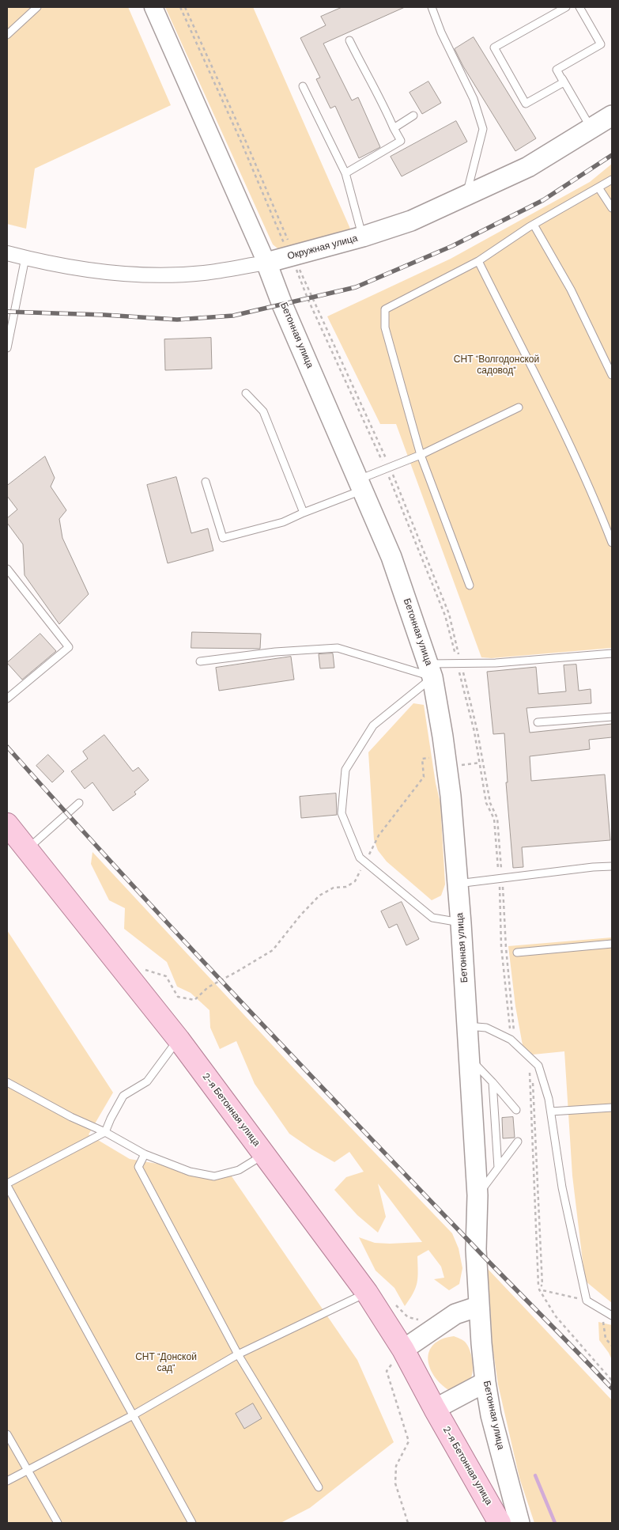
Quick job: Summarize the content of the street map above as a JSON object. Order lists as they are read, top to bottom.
{
  "streets": {
    "main road": ["Окружная улица", "Бетонная улица", "2-я Бетонная улица"]
  },
  "crossings": [
    ["Окружная улица", "Бетонная улица"]
  ],
  "parks": ["СНТ \"Волгодонской садовод\"", "СНТ \"Донской сад\""]
}
